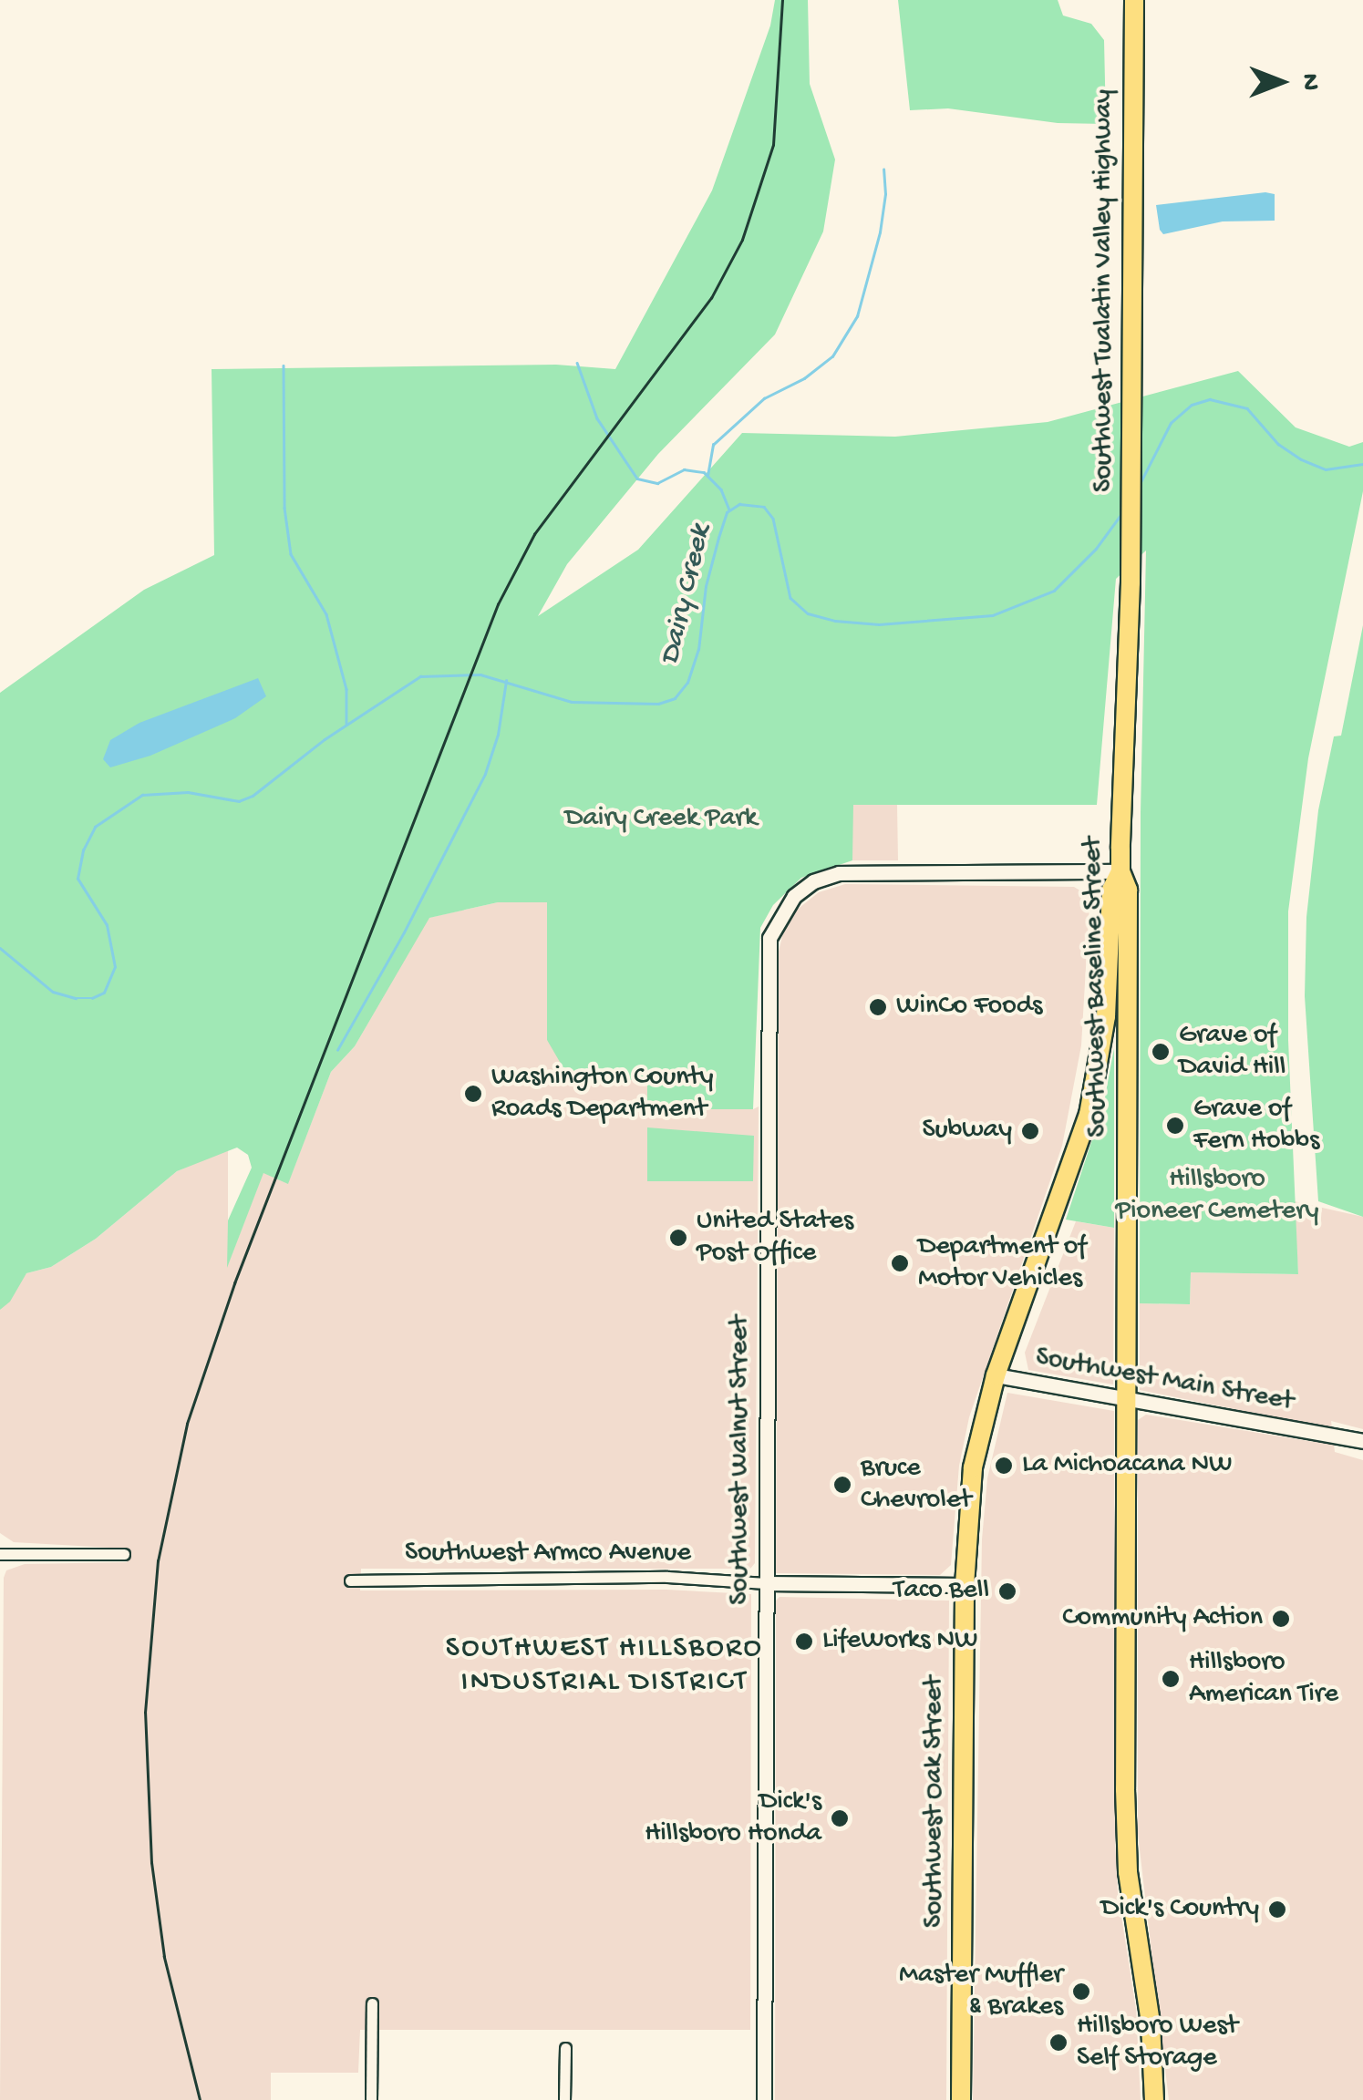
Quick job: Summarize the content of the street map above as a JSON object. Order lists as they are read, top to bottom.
{
  "streets": {
    "highway": ["Southwest Tualatin Valley Highway", "Southwest Baseline Street", "Southwest Oak Street"],
    "street": ["Southwest Main Street", "Southwest Walnut Street", "Southwest Armco Avenue"]
  },
  "crossings": [
    ["Southwest Tualatin Valley Highway", "Southwest Baseline Street"],
    ["Southwest Baseline Street", "Southwest Main Street"],
    ["Southwest Baseline Street", "Southwest Walnut Street"],
    ["Southwest Baseline Street", "Southwest Oak Street"],
    ["Southwest Main Street", "Southwest Oak Street"],
    ["Southwest Walnut Street", "Southwest Armco Avenue"],
    ["Southwest Walnut Street", "Southwest Oak Street"],
    ["Southwest Armco Avenue", "Southwest Oak Street"]
  ],
  "districts": ["SOUTHWEST HILLSBORO INDUSTRIAL DISTRICT"],
  "water": ["Dairy Creek"],
  "parks": ["Dairy Creek Park", "Hillsboro Pioneer Cemetery"],
  "places": [
    "WinCo Foods",
    "Grave of David Hill",
    "Washington County Roads Department",
    "Grave of Fern Hobbs",
    "Subway",
    "United States Post Office",
    "Department of Motor Vehicles",
    "La Michoacana NW",
    "Bruce Chevrolet",
    "Taco Bell",
    "Community Action",
    "LifeWorks NW",
    "Hillsboro American Tire",
    "Dick's Hillsboro Honda",
    "Dick's Country",
    "Master Muffler & Brakes",
    "Hillsboro West Self Storage"
  ],
  "north": "right"
}
